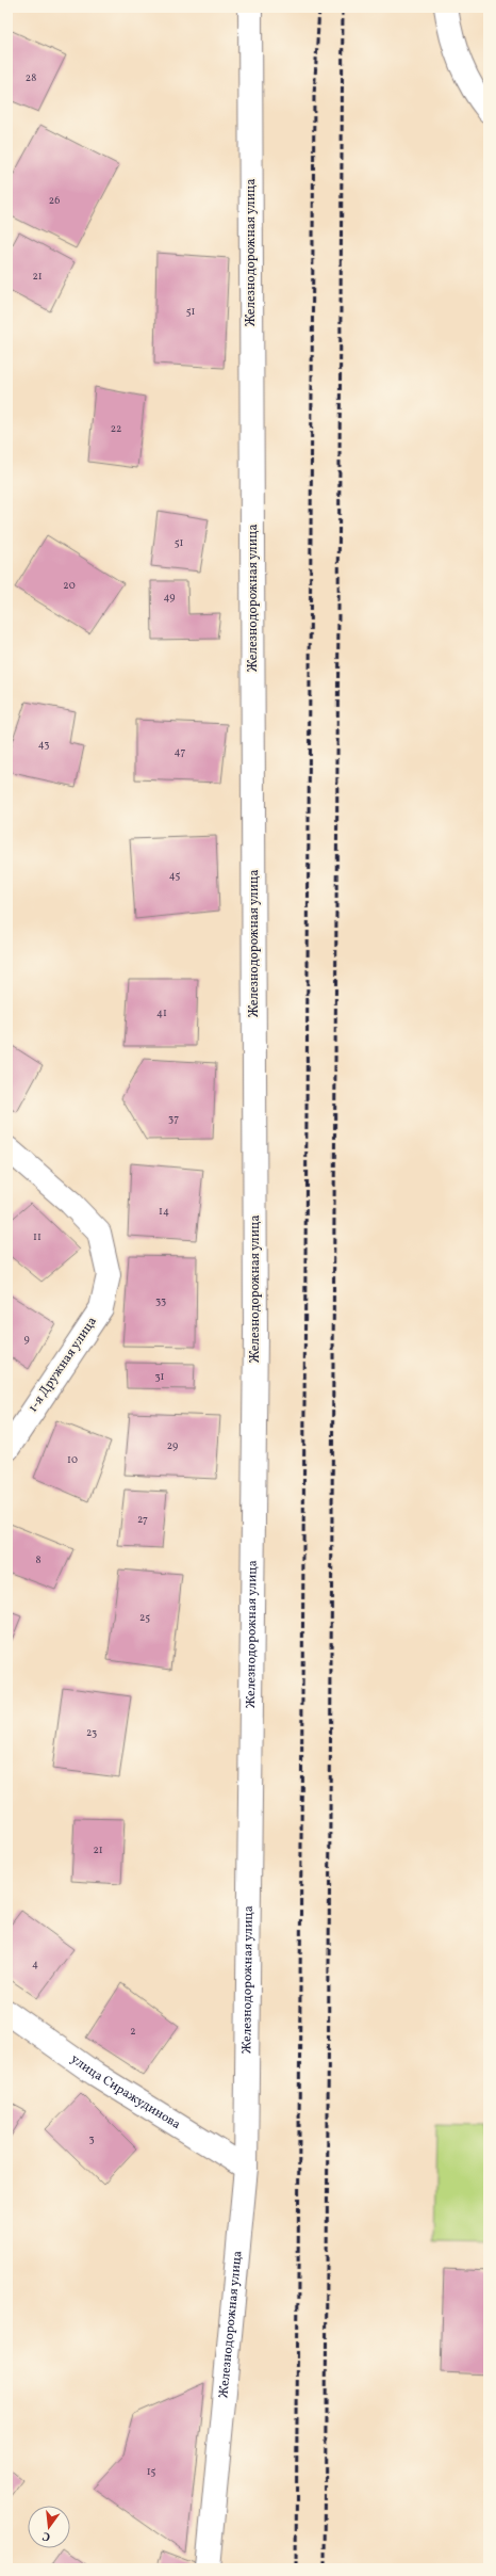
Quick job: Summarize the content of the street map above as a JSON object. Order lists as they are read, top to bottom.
{
  "streets": {
    "street": ["Железнодорожная улица", "1-я Дружная улица", "улица Сиражудинова"]
  },
  "crossings": [
    ["Железнодорожная улица", "улица Сиражудинова"]
  ],
  "house_numbers": [
    "28",
    "26",
    "21",
    "51",
    "22",
    "51",
    "20",
    "49",
    "43",
    "47",
    "45",
    "41",
    "37",
    "14",
    "11",
    "33",
    "9",
    "31",
    "29",
    "10",
    "27",
    "8",
    "25",
    "23",
    "21",
    "4",
    "2",
    "3",
    "15"
  ],
  "north": "bottom"
}
